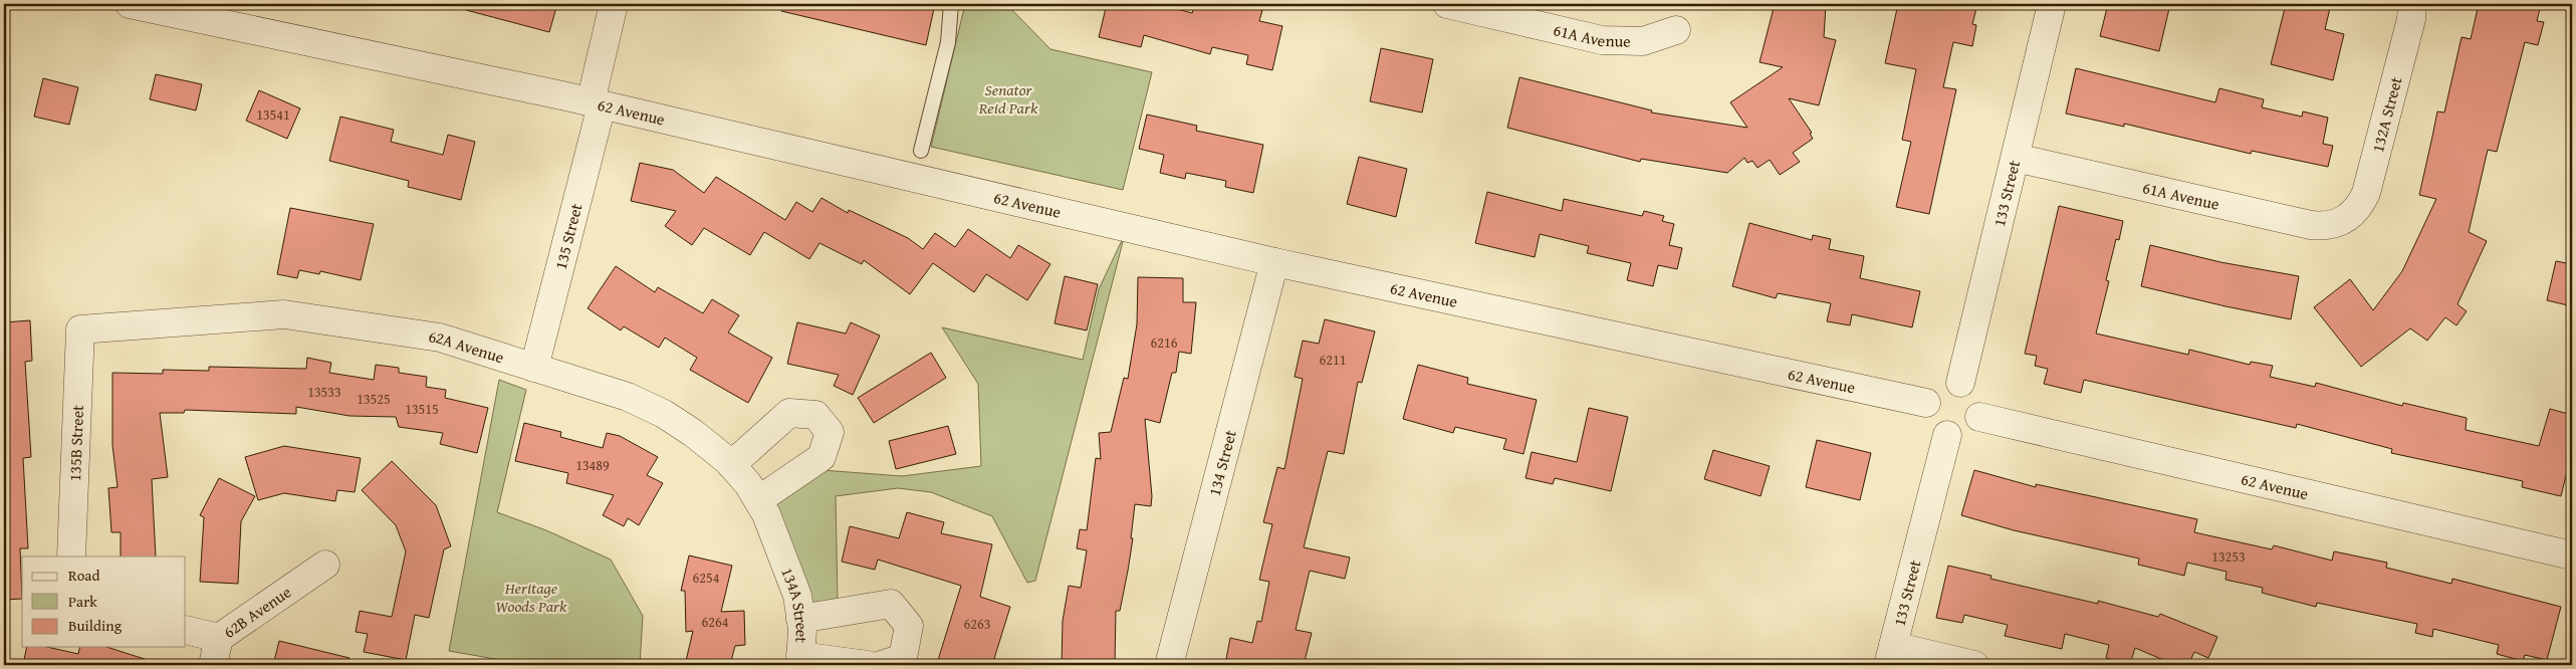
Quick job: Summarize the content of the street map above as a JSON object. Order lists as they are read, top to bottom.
{
  "streets": {
    "street": [
      "61A Avenue",
      "62 Avenue",
      "132A Street",
      "133 Street",
      "135 Street",
      "62A Avenue",
      "135B Street",
      "134 Street",
      "134A Street",
      "62B Avenue"
    ]
  },
  "crossings": [
    ["61A Avenue", "132A Street"],
    ["61A Avenue", "133 Street"],
    ["62 Avenue", "133 Street"],
    ["62 Avenue", "135 Street"],
    ["62 Avenue", "134 Street"],
    ["135 Street", "62A Avenue"],
    ["62A Avenue", "135B Street"],
    ["62A Avenue", "134A Street"]
  ],
  "parks": ["Senator Reid Park", "Heritage Woods Park"],
  "house_numbers": [
    "13541",
    "6216",
    "6211",
    "13533",
    "13525",
    "13515",
    "13489",
    "13253",
    "6254",
    "6264",
    "6263"
  ],
  "legend": ["Road", "Park", "Building"]
}
